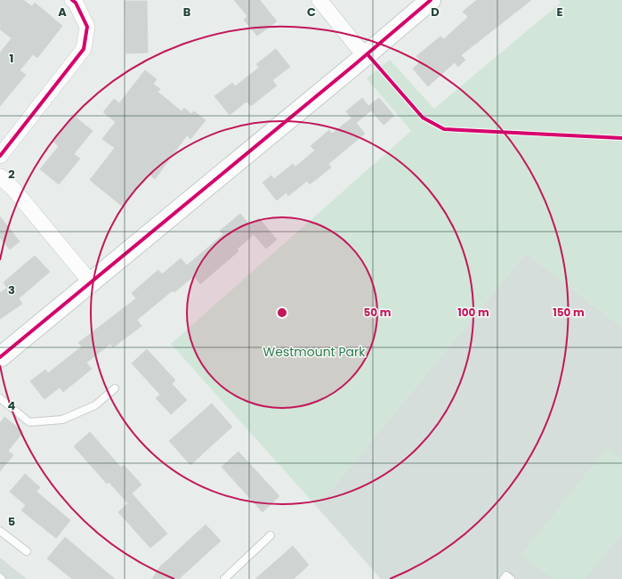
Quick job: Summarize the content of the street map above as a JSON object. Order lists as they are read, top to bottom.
{
  "parks": ["Westmount Park"],
  "grid": {
    "columns": [
      "A",
      "B",
      "C",
      "D",
      "E"
    ],
    "rows": [
      "1",
      "2",
      "3",
      "4",
      "5"
    ]
  },
  "rings": ["50 m", "100 m", "150 m"]
}
